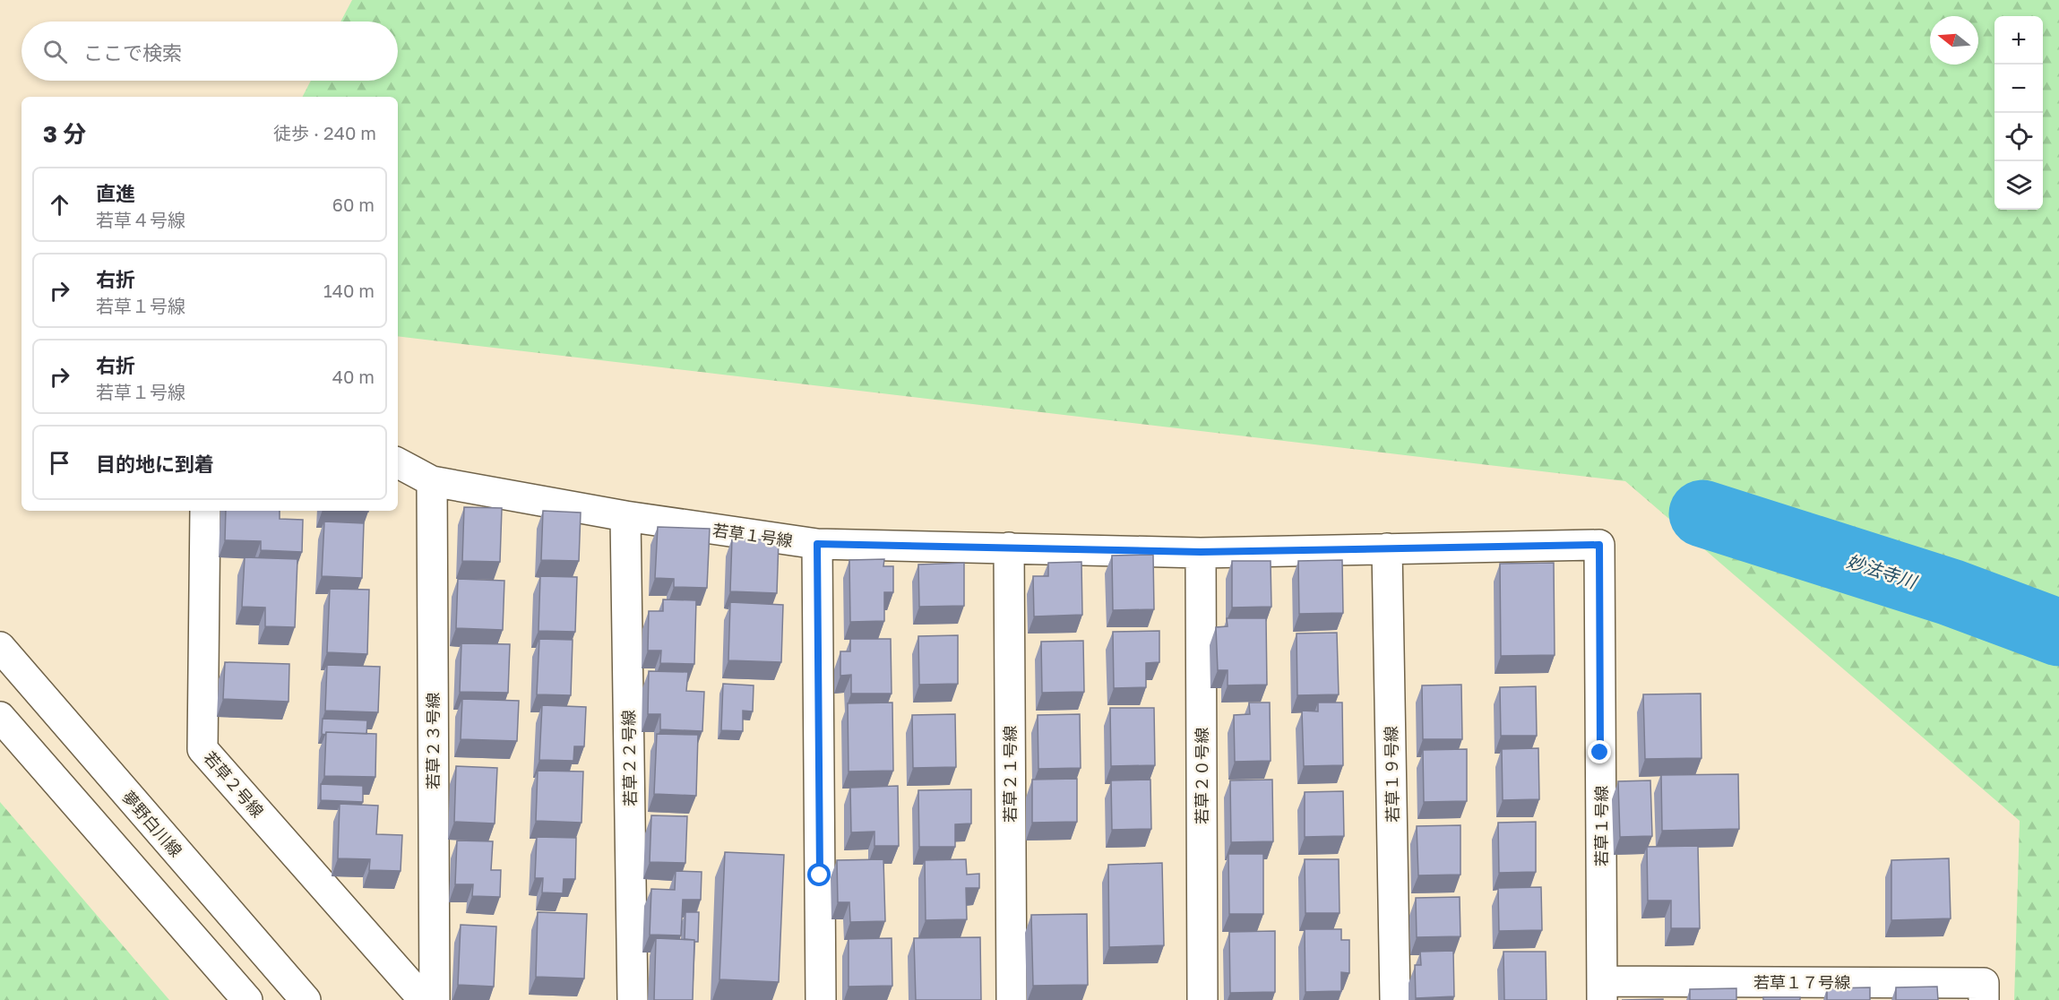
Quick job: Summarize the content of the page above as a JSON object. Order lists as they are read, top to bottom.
{
  "streets": {
    "street": [
      "若草１号線",
      "若草２３号線",
      "若草２２号線",
      "若草２１号線",
      "若草１９号線",
      "若草２０号線",
      "若草２号線",
      "夢野白川線",
      "若草１７号線"
    ]
  },
  "crossings": [
    ["若草１号線", "若草２３号線"],
    ["若草１号線", "若草２２号線"],
    ["若草１号線", "若草２１号線"],
    ["若草１号線", "若草１９号線"],
    ["若草１号線", "若草２０号線"],
    ["若草１号線", "若草１７号線"]
  ],
  "water": ["妙法寺川"],
  "north": "left",
  "page": {
    "map_buttons": ["+", "−"],
    "search": "ここで検索",
    "heading": ["3 分", "徒歩 · 240 m"],
    "list": [
      ["直進", "若草４号線", "60 m"],
      ["右折", "若草１号線", "140 m"],
      ["右折", "若草１号線", "40 m"],
      "目的地に到着"
    ]
  }
}
